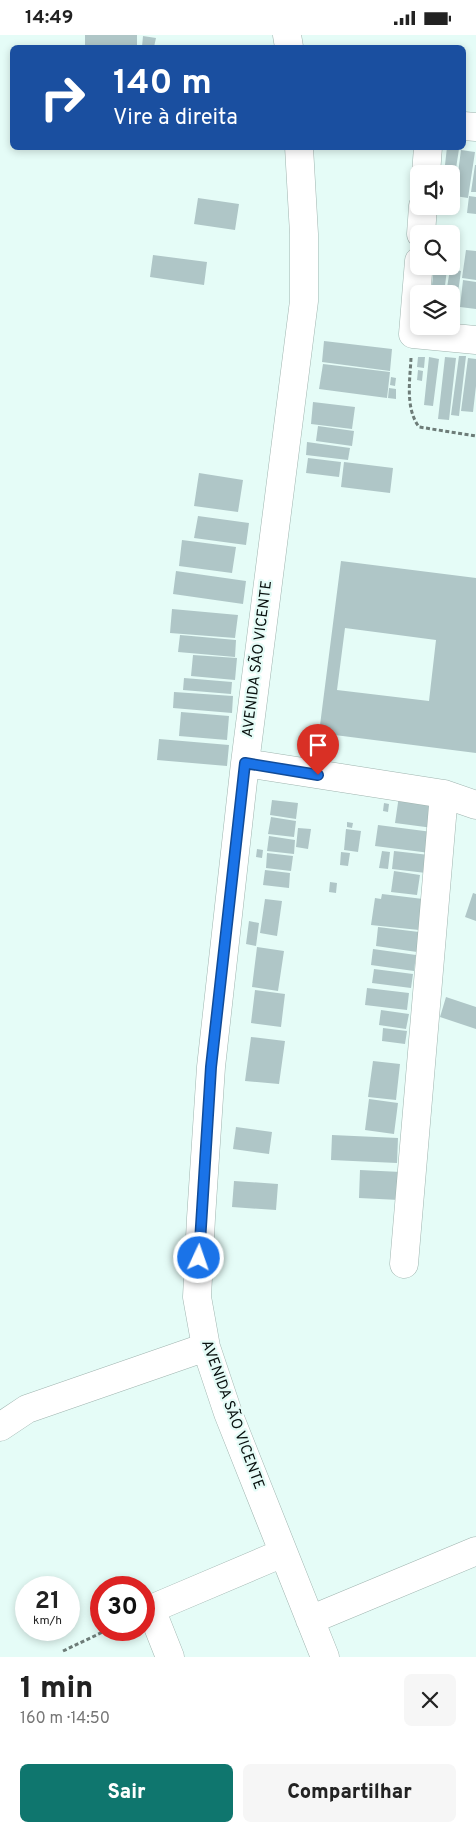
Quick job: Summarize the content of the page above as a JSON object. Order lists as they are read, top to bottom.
{
  "streets": {
    "street": ["AVENIDA SÃO VICENTE"]
  },
  "page": {
    "status": "14:49",
    "turn": ["140 m", "Vire à direita"],
    "speed": "21 km/h",
    "limit": "30",
    "heading": ["1 min", "160 m · 14:50"],
    "buttons": ["Sair", "Compartilhar"]
  }
}
